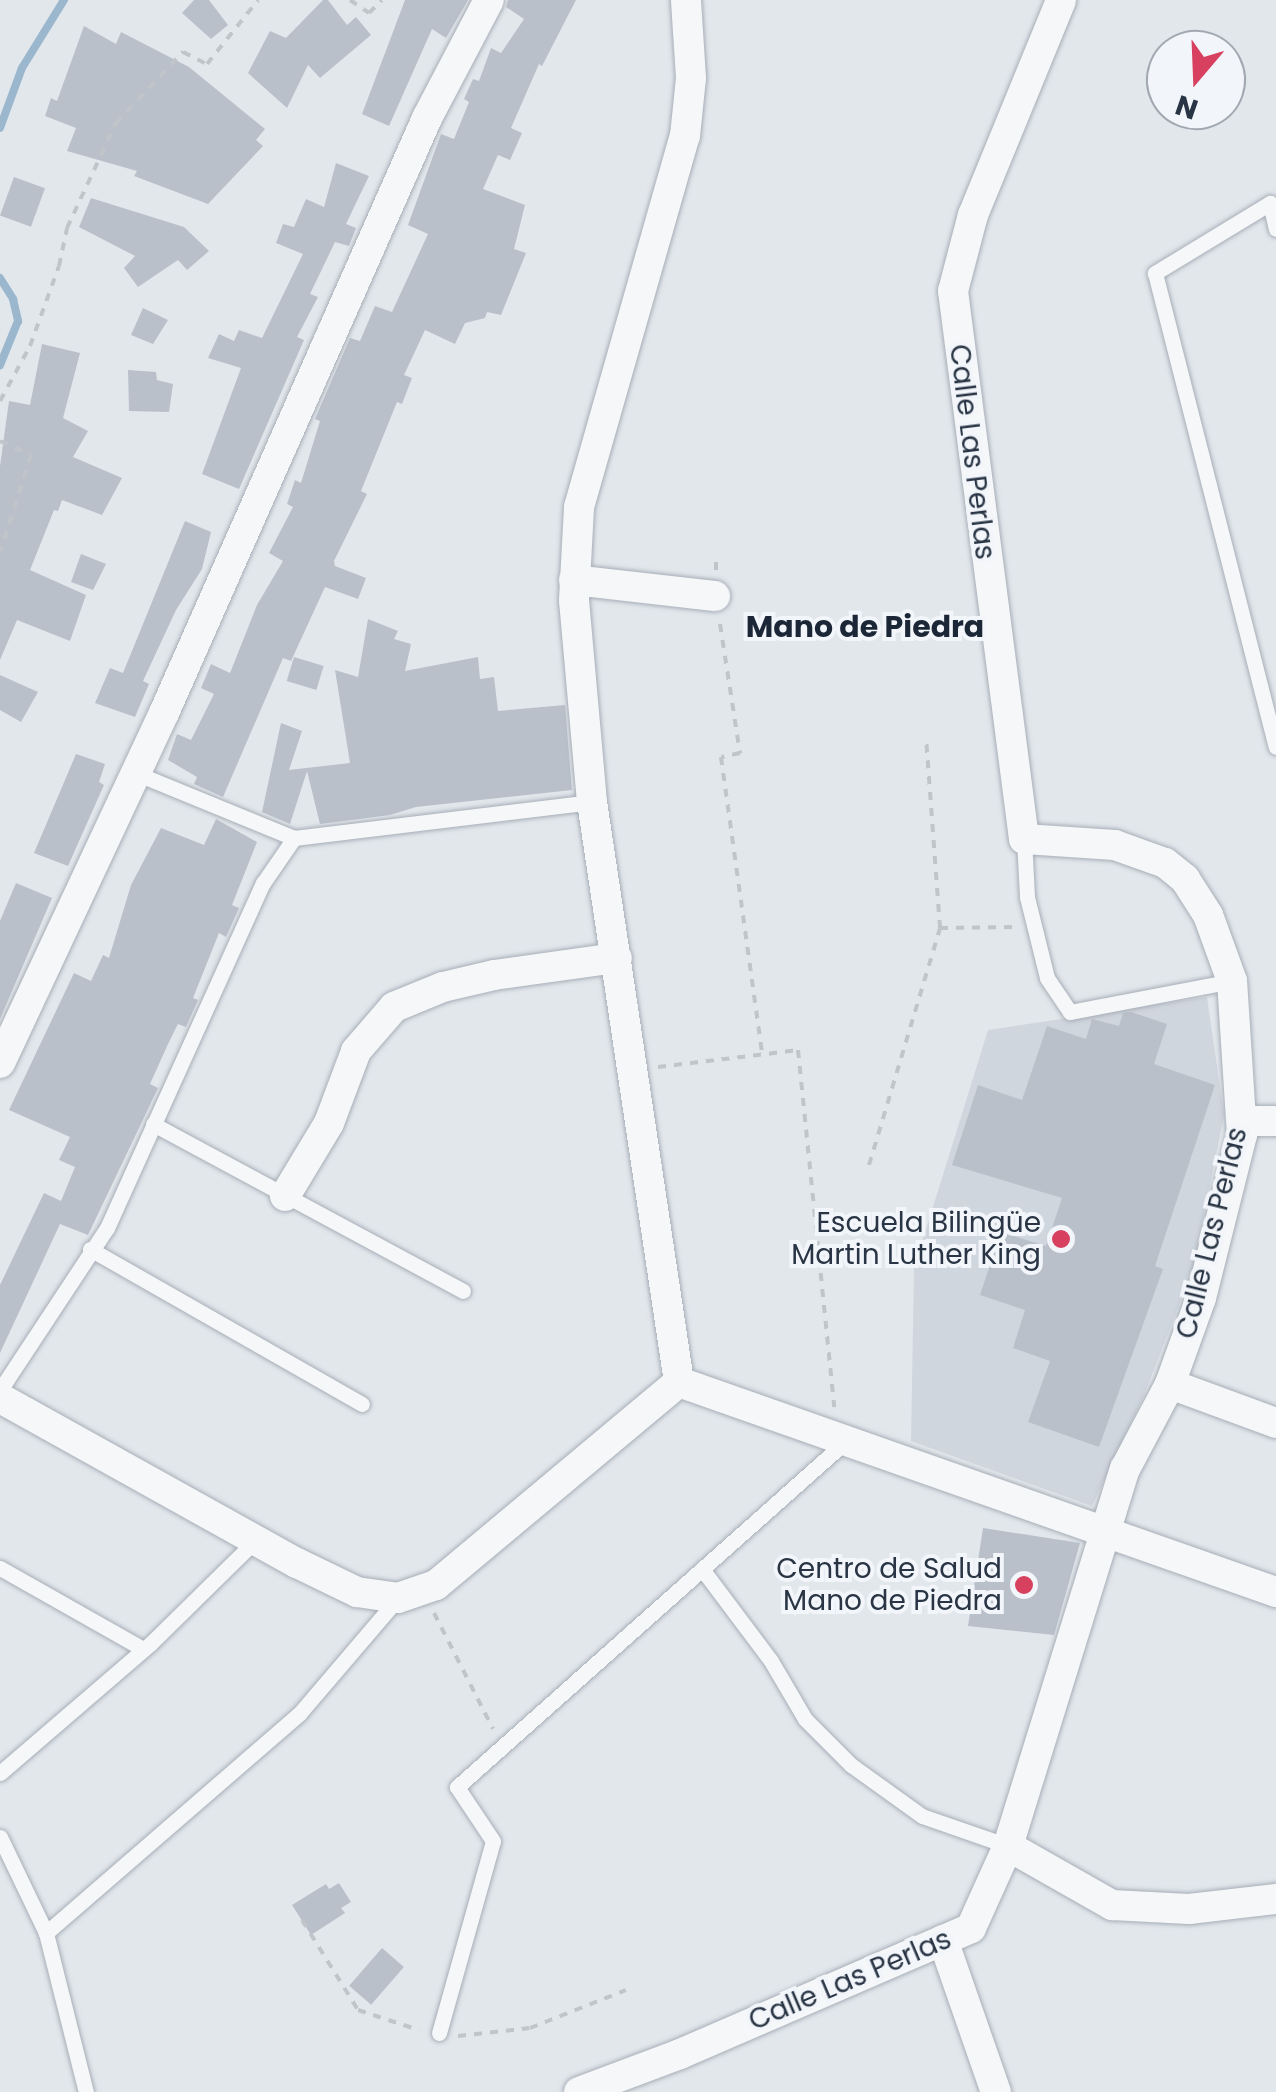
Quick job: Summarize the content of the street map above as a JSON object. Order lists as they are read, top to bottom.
{
  "streets": {
    "street": ["Calle Las Perlas"]
  },
  "districts": ["Mano de Piedra"],
  "places": ["Escuela Bilingüe Martin Luther King", "Centro de Salud Mano de Piedra"],
  "north": "bottom"
}
